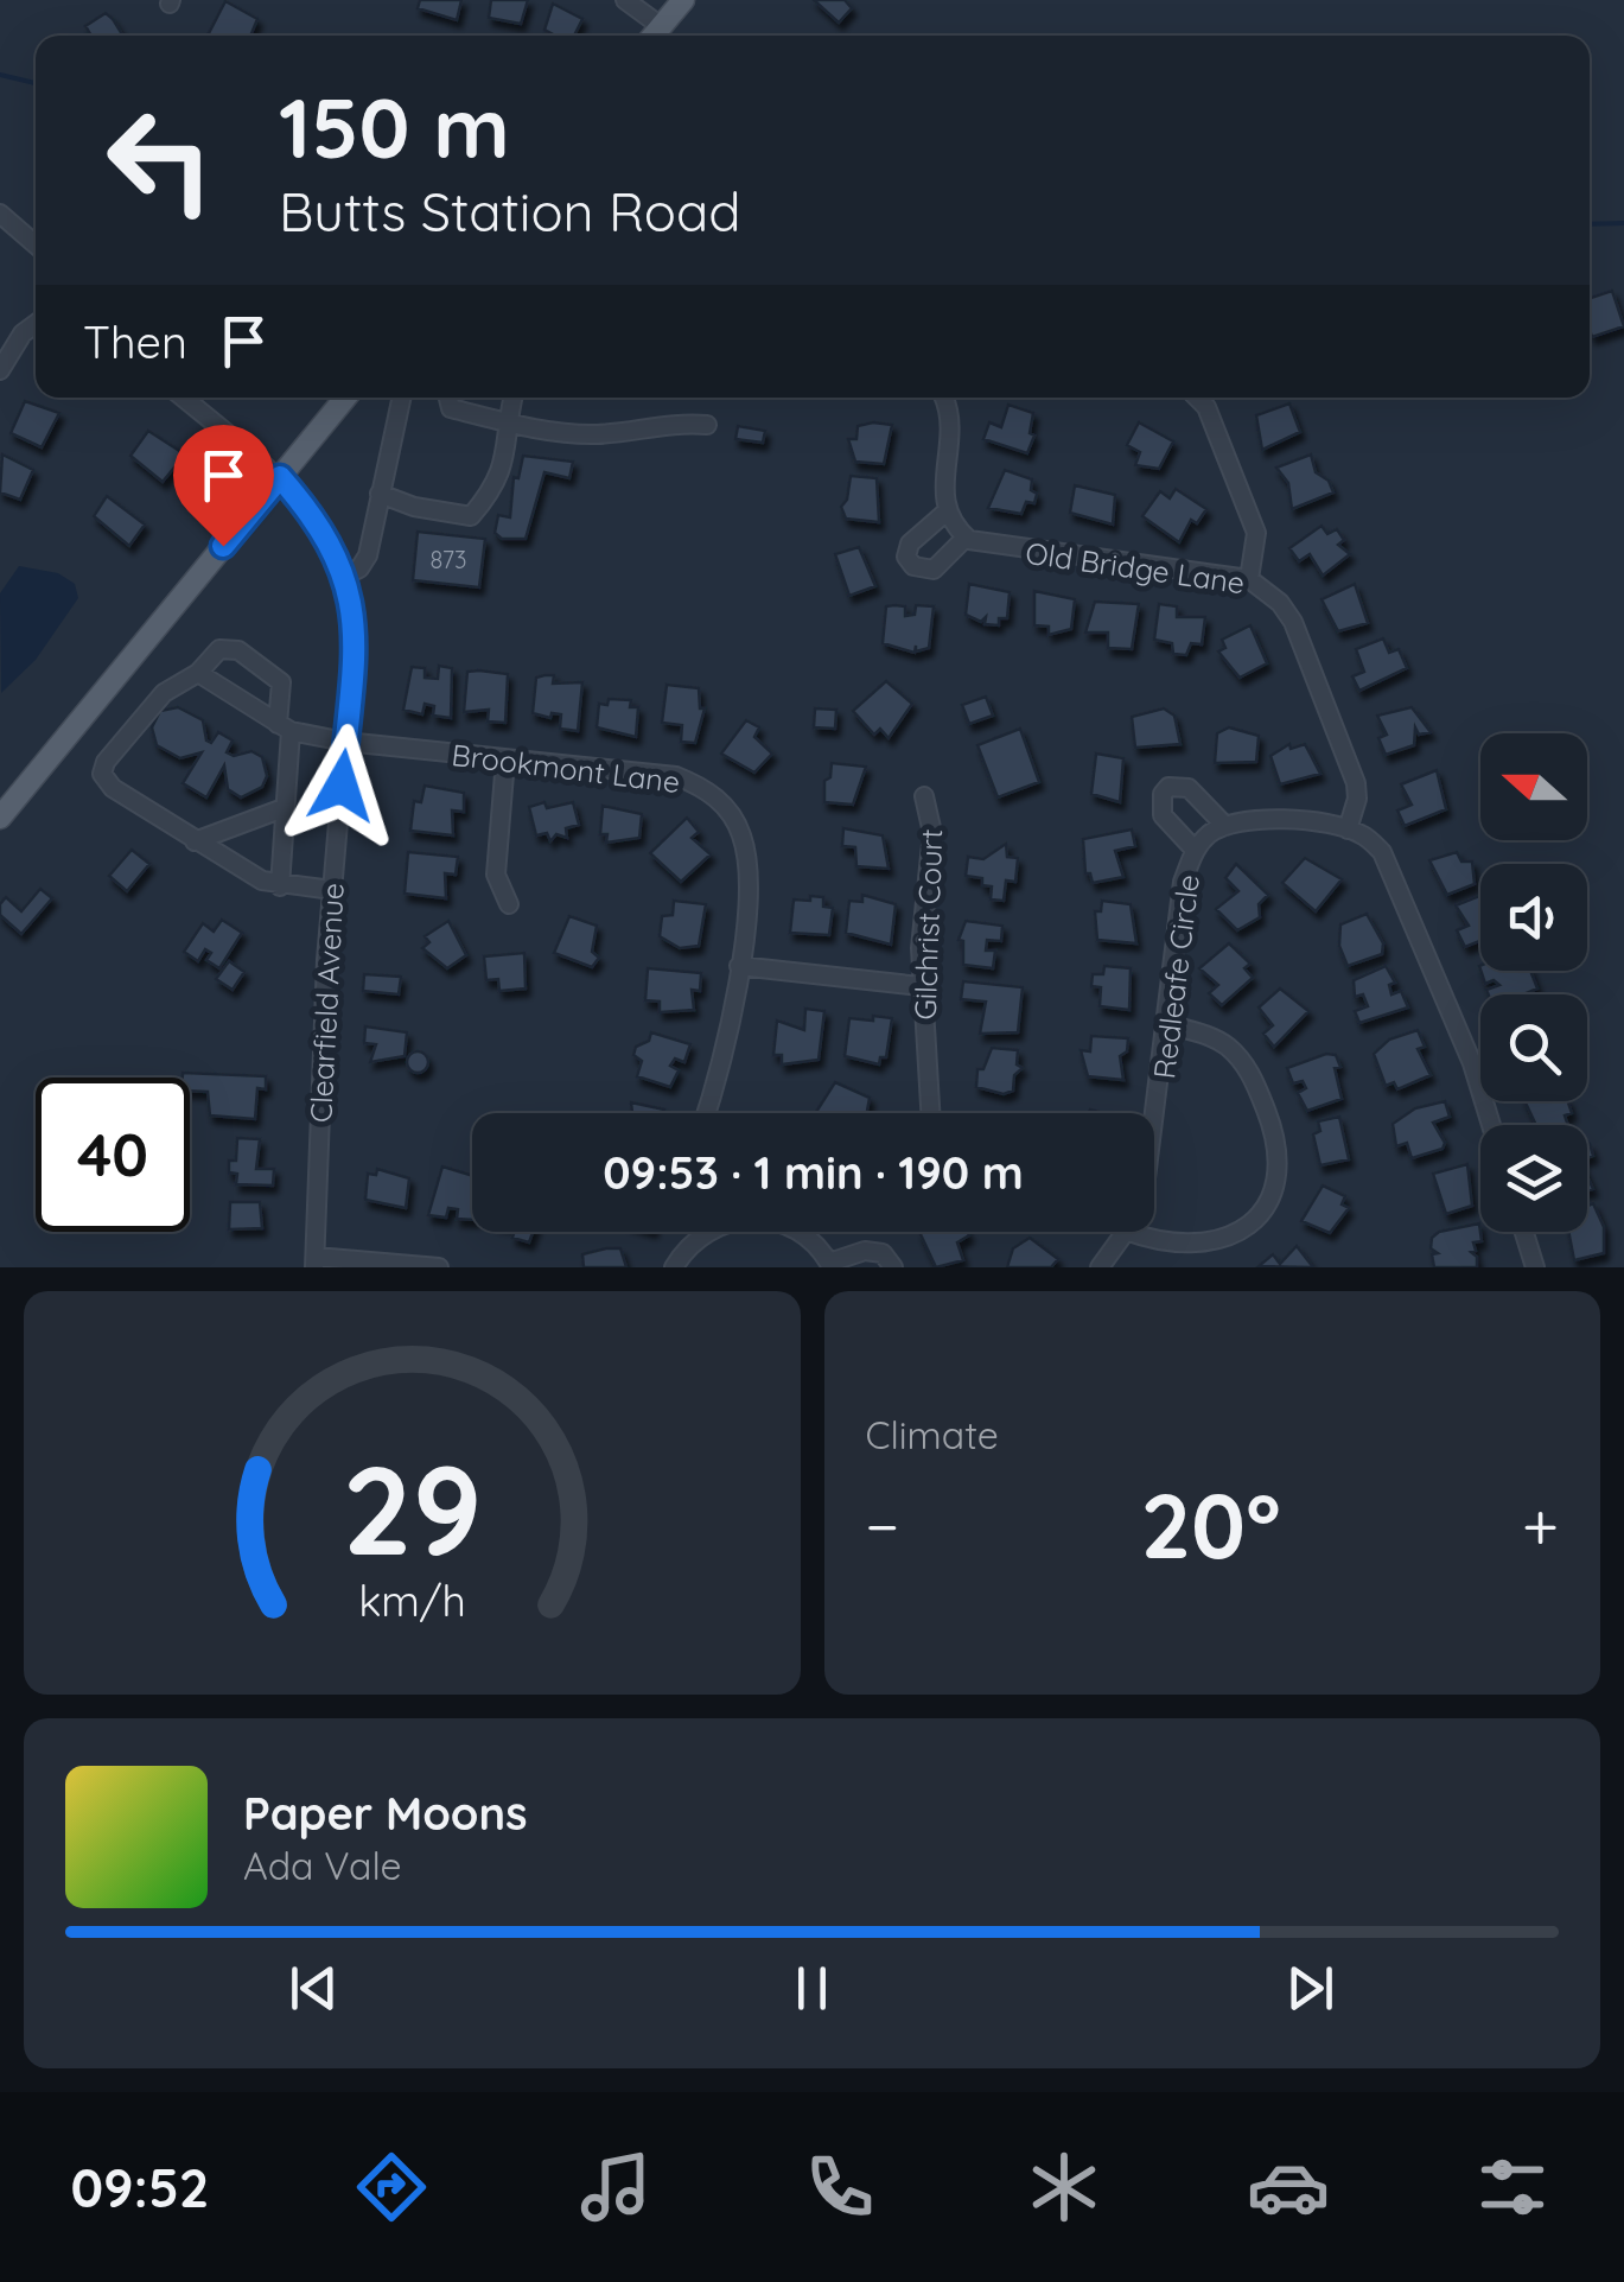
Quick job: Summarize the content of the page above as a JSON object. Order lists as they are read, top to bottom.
{
  "streets": {
    "street": [
      "Old Bridge Lane",
      "Brookmont Lane",
      "Gilchrist Court",
      "Redleafe Circle",
      "Clearfield Avenue"
    ]
  },
  "crossings": [
    ["Brookmont Lane", "Clearfield Avenue"]
  ],
  "house_numbers": ["873"],
  "north": "left",
  "page": {
    "turn": ["150 m", "Butts Station Road"],
    "then": "Then",
    "limit": "40",
    "trip": "09:53 · 1 min · 190 m",
    "tile": "Climate",
    "heat": ["−", "20°", "+"],
    "song": ["Paper Moons", "Ada Vale"],
    "tabs": "09:52",
    "gauge": ["29", "km/h"]
  }
}
